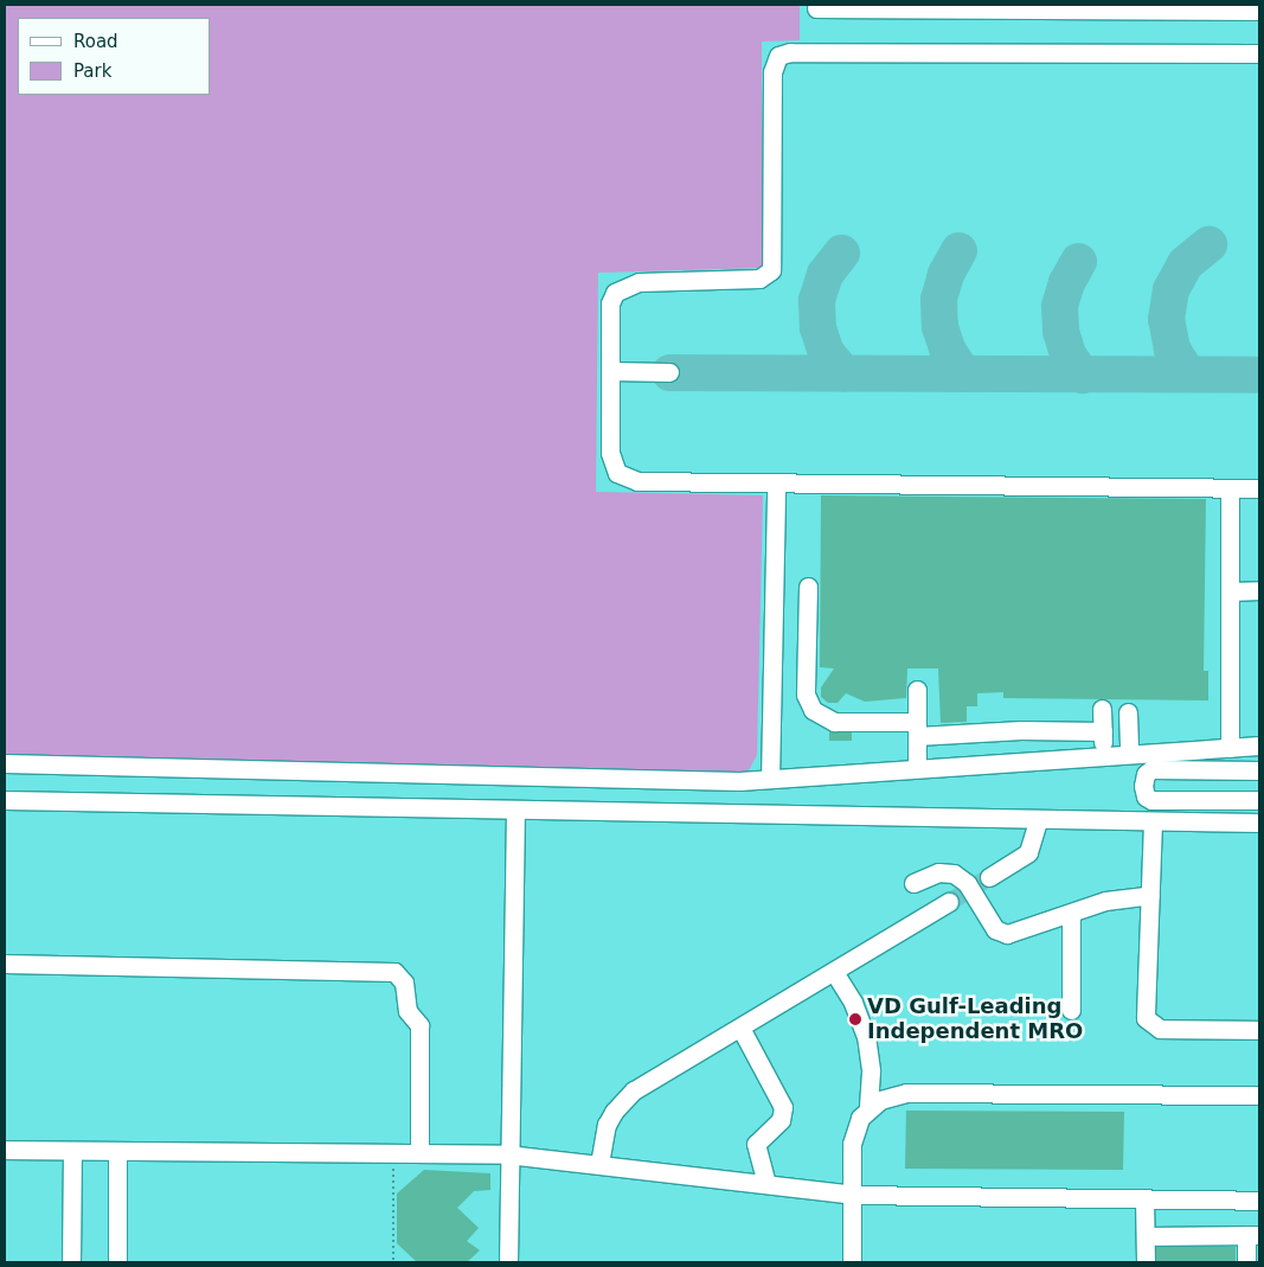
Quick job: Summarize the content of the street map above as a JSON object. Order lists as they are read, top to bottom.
{
  "places": ["VD Gulf-Leading Independent MRO"],
  "legend": ["Road", "Park"]
}
